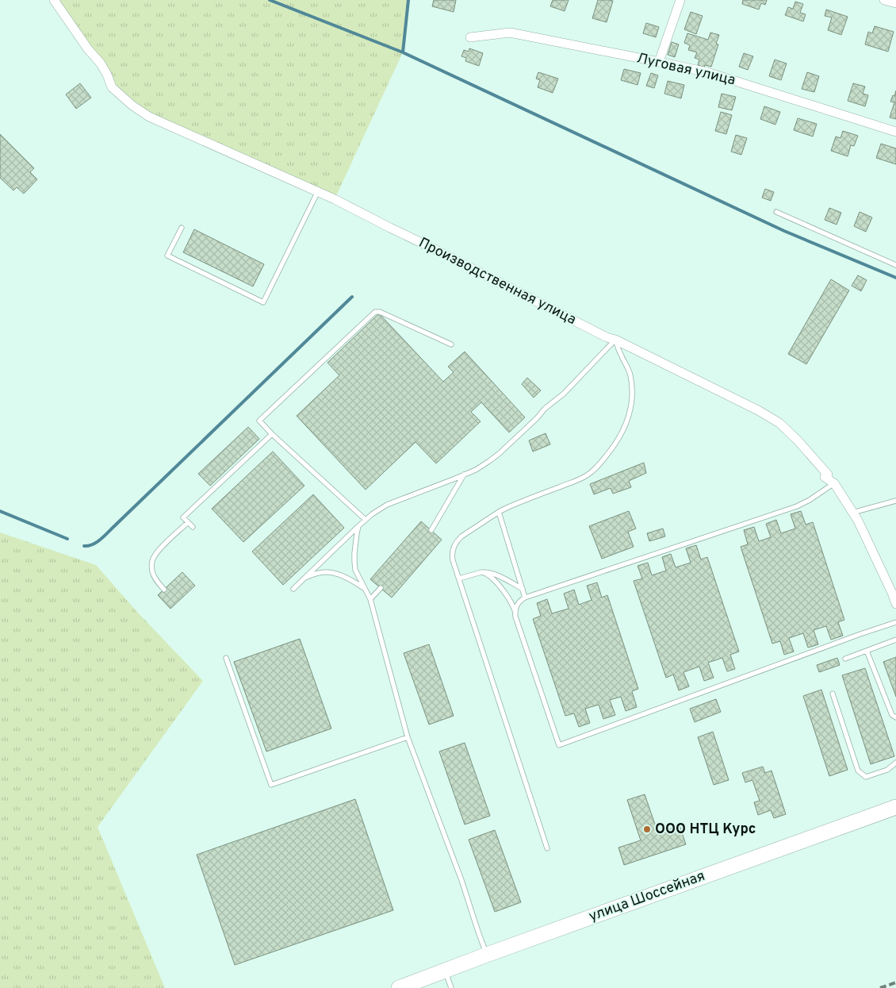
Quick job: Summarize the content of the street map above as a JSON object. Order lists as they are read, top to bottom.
{
  "streets": {
    "main road": ["улица Шоссейная"],
    "street": ["Луговая улица", "Производственная улица"]
  },
  "places": ["ООО НТЦ Курс"]
}
